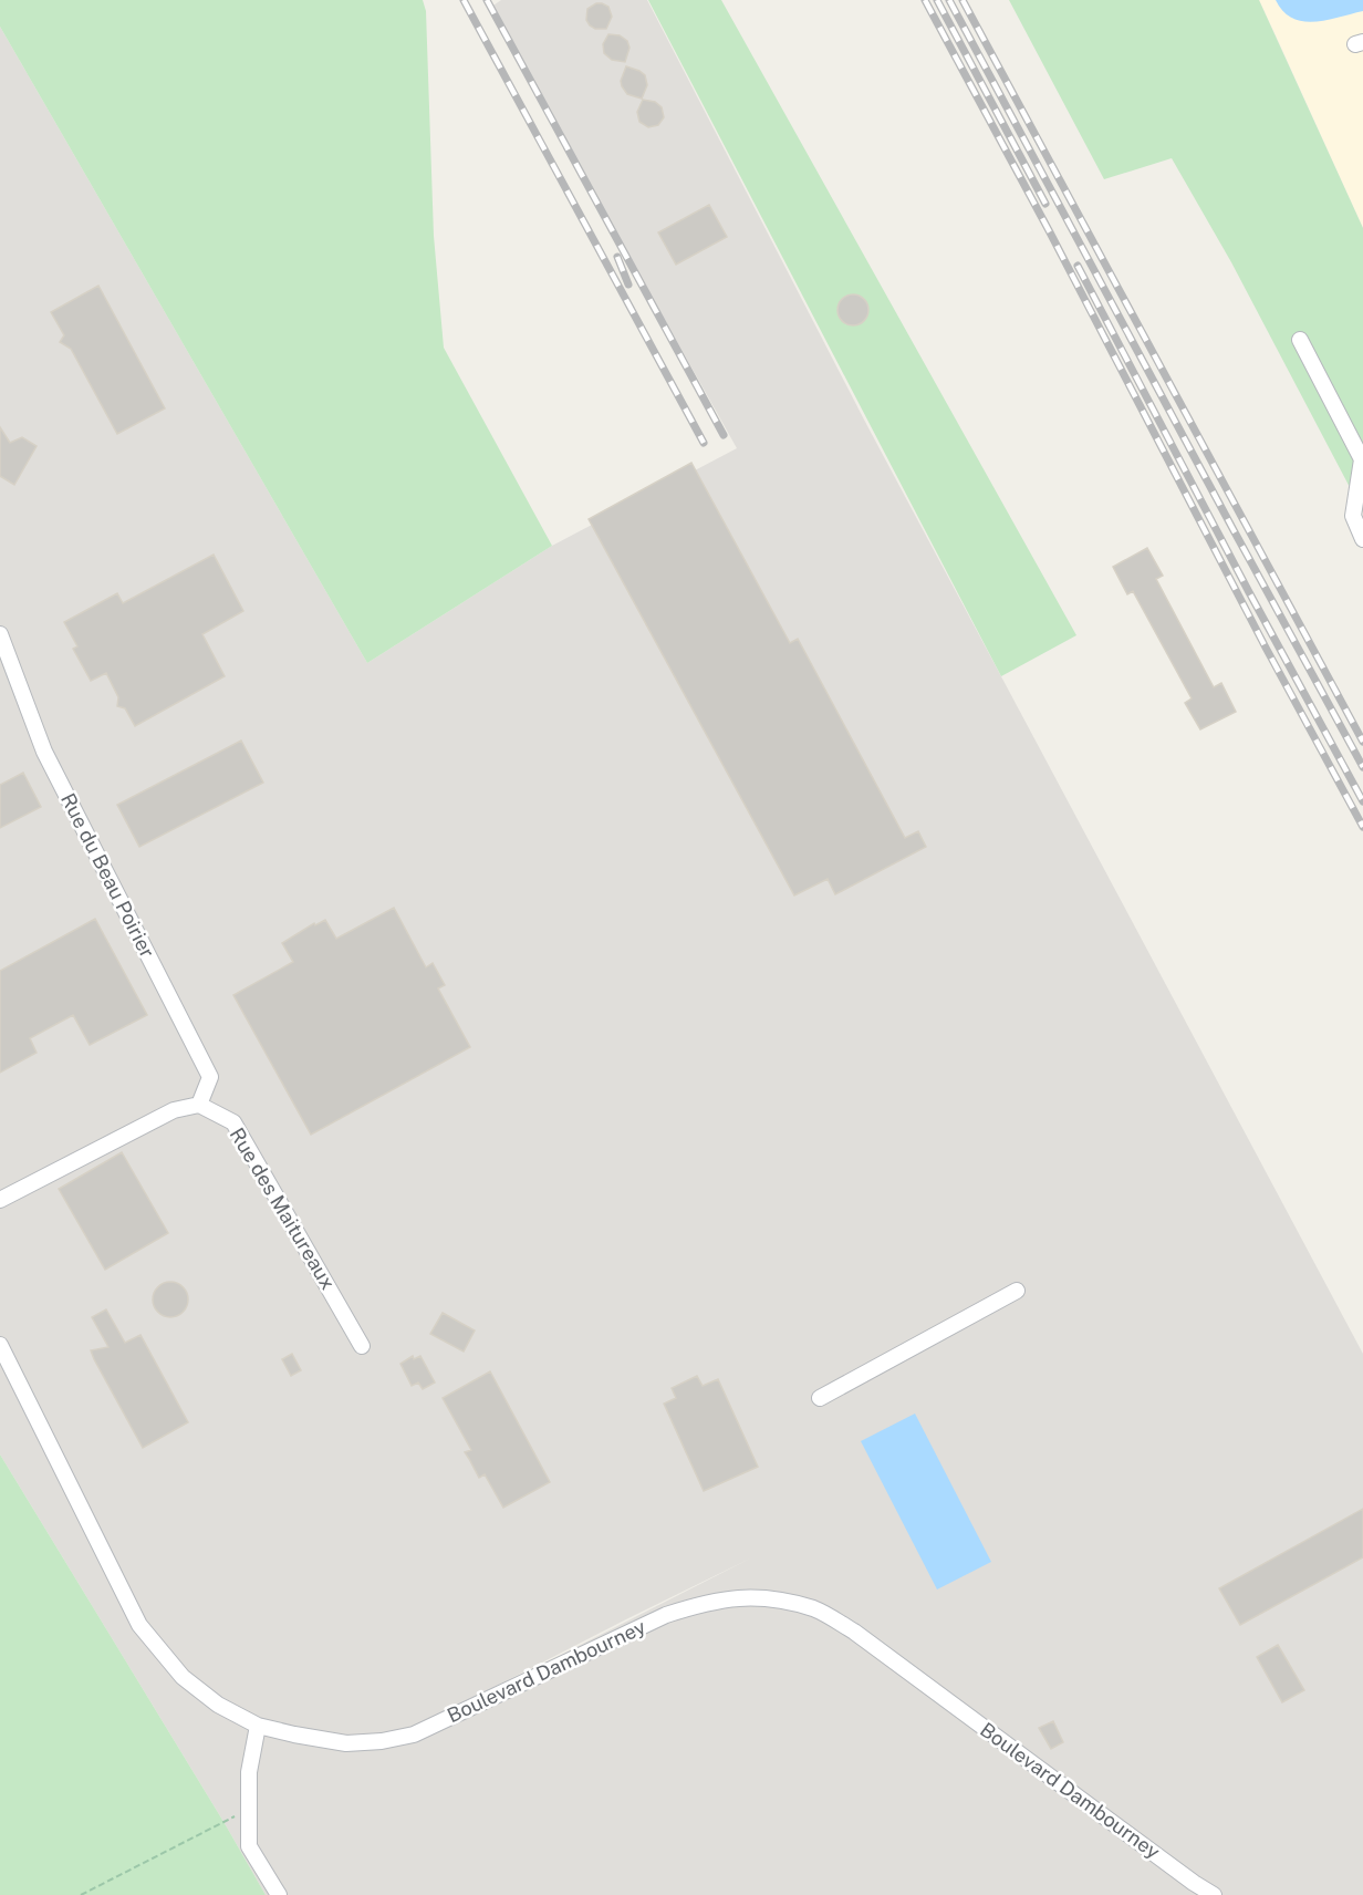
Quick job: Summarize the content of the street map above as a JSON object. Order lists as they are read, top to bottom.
{
  "streets": {
    "street": ["Rue du Beau Poirier", "Rue des Maitureaux", "Boulevard Dambourney"]
  },
  "crossings": [
    ["Rue du Beau Poirier", "Rue des Maitureaux"]
  ]
}
